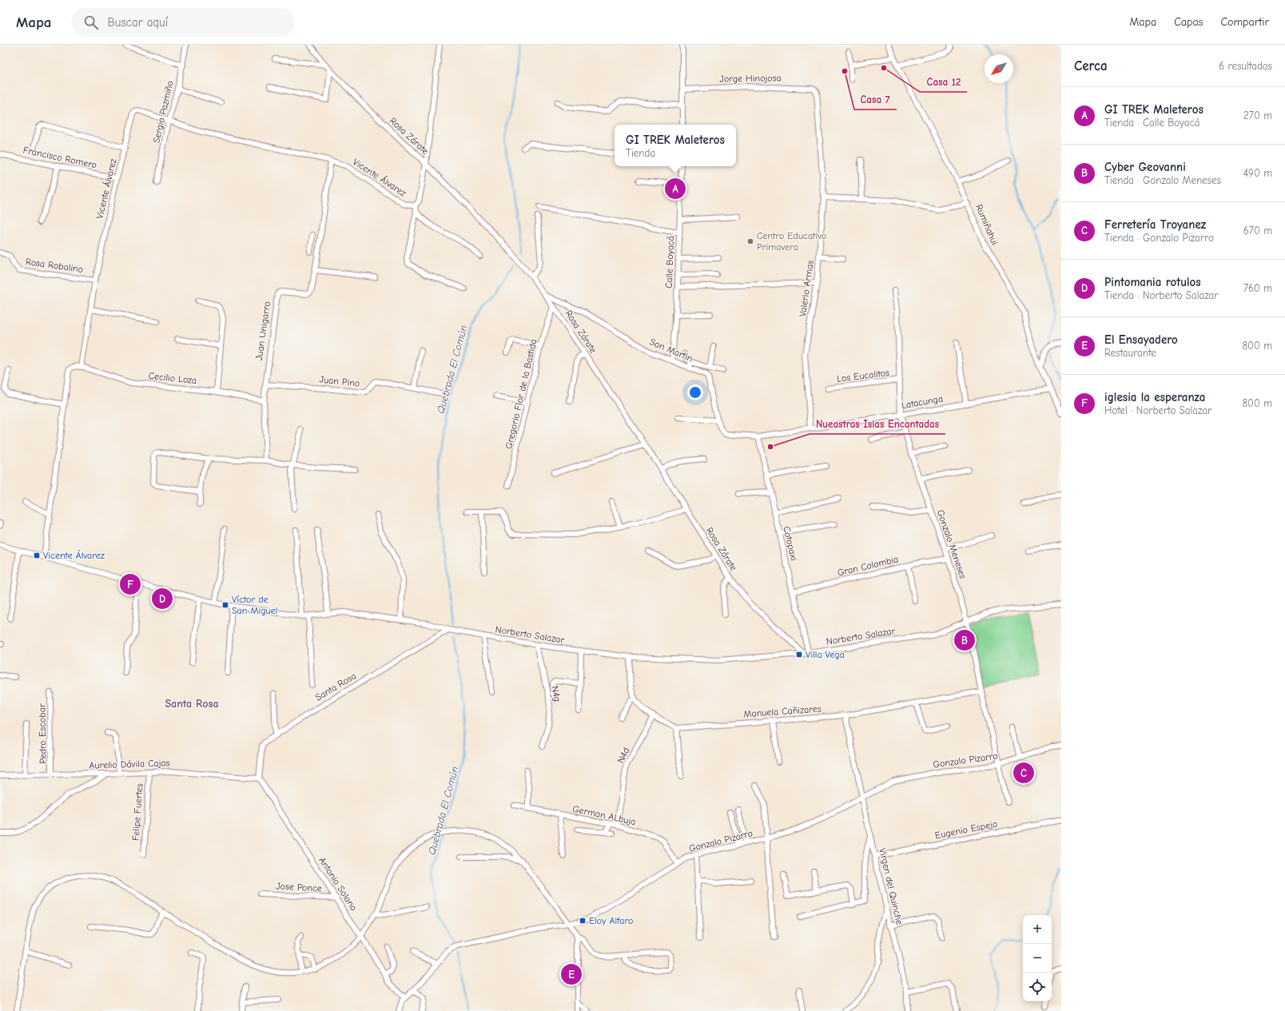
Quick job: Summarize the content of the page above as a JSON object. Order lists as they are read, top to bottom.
{
  "streets": {
    "street": [
      "Jorge Hinojosa",
      "Sergio Pazmiño",
      "Rosa Zárate",
      "Francisco Romero",
      "Vicente Álvarez",
      "Rumiñahui",
      "Calle Boyacá",
      "Rosa Robalino",
      "Valerio Armas",
      "Juan Unigarro",
      "San Martin",
      "Los Eucalitos",
      "Cecilio Loza",
      "Juan Pino",
      "Gregorio Flor de la Bastida",
      "Latacunga",
      "Cotopaxi",
      "Gonzalo Meneses",
      "Gran Colombia",
      "Norberto Salazar",
      "Santa Rosa",
      "N4g",
      "Manuela Cañizares",
      "Pedro Escobar",
      "N4d",
      "Gonzalo Pizarro",
      "Aurelio Dávila Cajas",
      "Felipe Fuertes",
      "German ALbuja",
      "Eugenio Espejo",
      "Antonio Solano",
      "Virgen del Quinche",
      "Jose Ponce"
    ]
  },
  "crossings": [
    ["Jorge Hinojosa", "Valerio Armas"],
    ["Sergio Pazmiño", "Vicente Álvarez"],
    ["Rosa Zárate", "Vicente Álvarez"],
    ["Rosa Zárate", "San Martin"],
    ["Rosa Zárate", "Gregorio Flor de la Bastida"],
    ["Rosa Zárate", "Cotopaxi"],
    ["Rosa Zárate", "Norberto Salazar"],
    ["Francisco Romero", "Vicente Álvarez"],
    ["Vicente Álvarez", "Rosa Robalino"],
    ["Vicente Álvarez", "Juan Unigarro"],
    ["Vicente Álvarez", "Cecilio Loza"],
    ["Rumiñahui", "Latacunga"],
    ["Calle Boyacá", "San Martin"],
    ["Valerio Armas", "Latacunga"],
    ["Juan Unigarro", "Cecilio Loza"],
    ["Juan Unigarro", "Juan Pino"],
    ["San Martin", "Latacunga"],
    ["San Martin", "Cotopaxi"],
    ["Los Eucalitos", "Gonzalo Meneses"],
    ["Latacunga", "Cotopaxi"],
    ["Latacunga", "Gonzalo Meneses"],
    ["Cotopaxi", "Gran Colombia"],
    ["Cotopaxi", "Norberto Salazar"],
    ["Gonzalo Meneses", "Gran Colombia"],
    ["Gonzalo Meneses", "Norberto Salazar"],
    ["Gonzalo Meneses", "Manuela Cañizares"],
    ["Gonzalo Meneses", "Gonzalo Pizarro"],
    ["Norberto Salazar", "Santa Rosa"],
    ["Norberto Salazar", "N4g"],
    ["Santa Rosa", "Aurelio Dávila Cajas"],
    ["Santa Rosa", "Antonio Solano"],
    ["Manuela Cañizares", "Virgen del Quinche"],
    ["Pedro Escobar", "Aurelio Dávila Cajas"],
    ["N4d", "German ALbuja"],
    ["Gonzalo Pizarro", "German ALbuja"],
    ["Gonzalo Pizarro", "Antonio Solano"],
    ["Gonzalo Pizarro", "Virgen del Quinche"],
    ["Aurelio Dávila Cajas", "Felipe Fuertes"],
    ["Aurelio Dávila Cajas", "Antonio Solano"],
    ["Eugenio Espejo", "Virgen del Quinche"],
    ["Antonio Solano", "Jose Ponce"]
  ],
  "districts": ["Santa Rosa"],
  "water": ["Quebrada El Común"],
  "places": {
    "other": [
      "Casa 12",
      "Casa 7",
      "Centro Educativo Primavera",
      "Nueastras Islas Encantadas"
    ],
    "transit": [
      "Vicente Álvarez",
      "Víctor de San Miguel",
      "Villa Vega",
      "Eloy Alfaro"
    ]
  },
  "north": "bottom left",
  "page": {
    "header": "Mapa",
    "search": "Buscar aquí",
    "nav": ["Mapa", "Capas", "Compartir"],
    "heading": ["Cerca", "6 resultados"],
    "list": [
      {
        "mark": "A",
        "name": "GI TREK Maleteros",
        "note": "Tienda · Calle Boyacá",
        "value": "270 m"
      },
      {
        "mark": "B",
        "name": "Cyber Geovanni",
        "note": "Tienda · Gonzalo Meneses",
        "value": "490 m"
      },
      {
        "mark": "C",
        "name": "Ferretería Troyanez",
        "note": "Tienda · Gonzalo Pizarro",
        "value": "670 m"
      },
      {
        "mark": "D",
        "name": "Pintomania rotulos",
        "note": "Tienda · Norberto Salazar",
        "value": "760 m"
      },
      {
        "mark": "E",
        "name": "El Ensayadero",
        "note": "Restaurante",
        "value": "800 m"
      },
      {
        "mark": "F",
        "name": "iglesia la esperanza",
        "note": "Hotel · Norberto Salazar",
        "value": "800 m"
      }
    ],
    "popup": ["GI TREK Maleteros", "Tienda"],
    "pins": [
      "A",
      "F",
      "D",
      "B",
      "C",
      "E"
    ],
    "map_buttons": ["+", "−"]
  }
}
